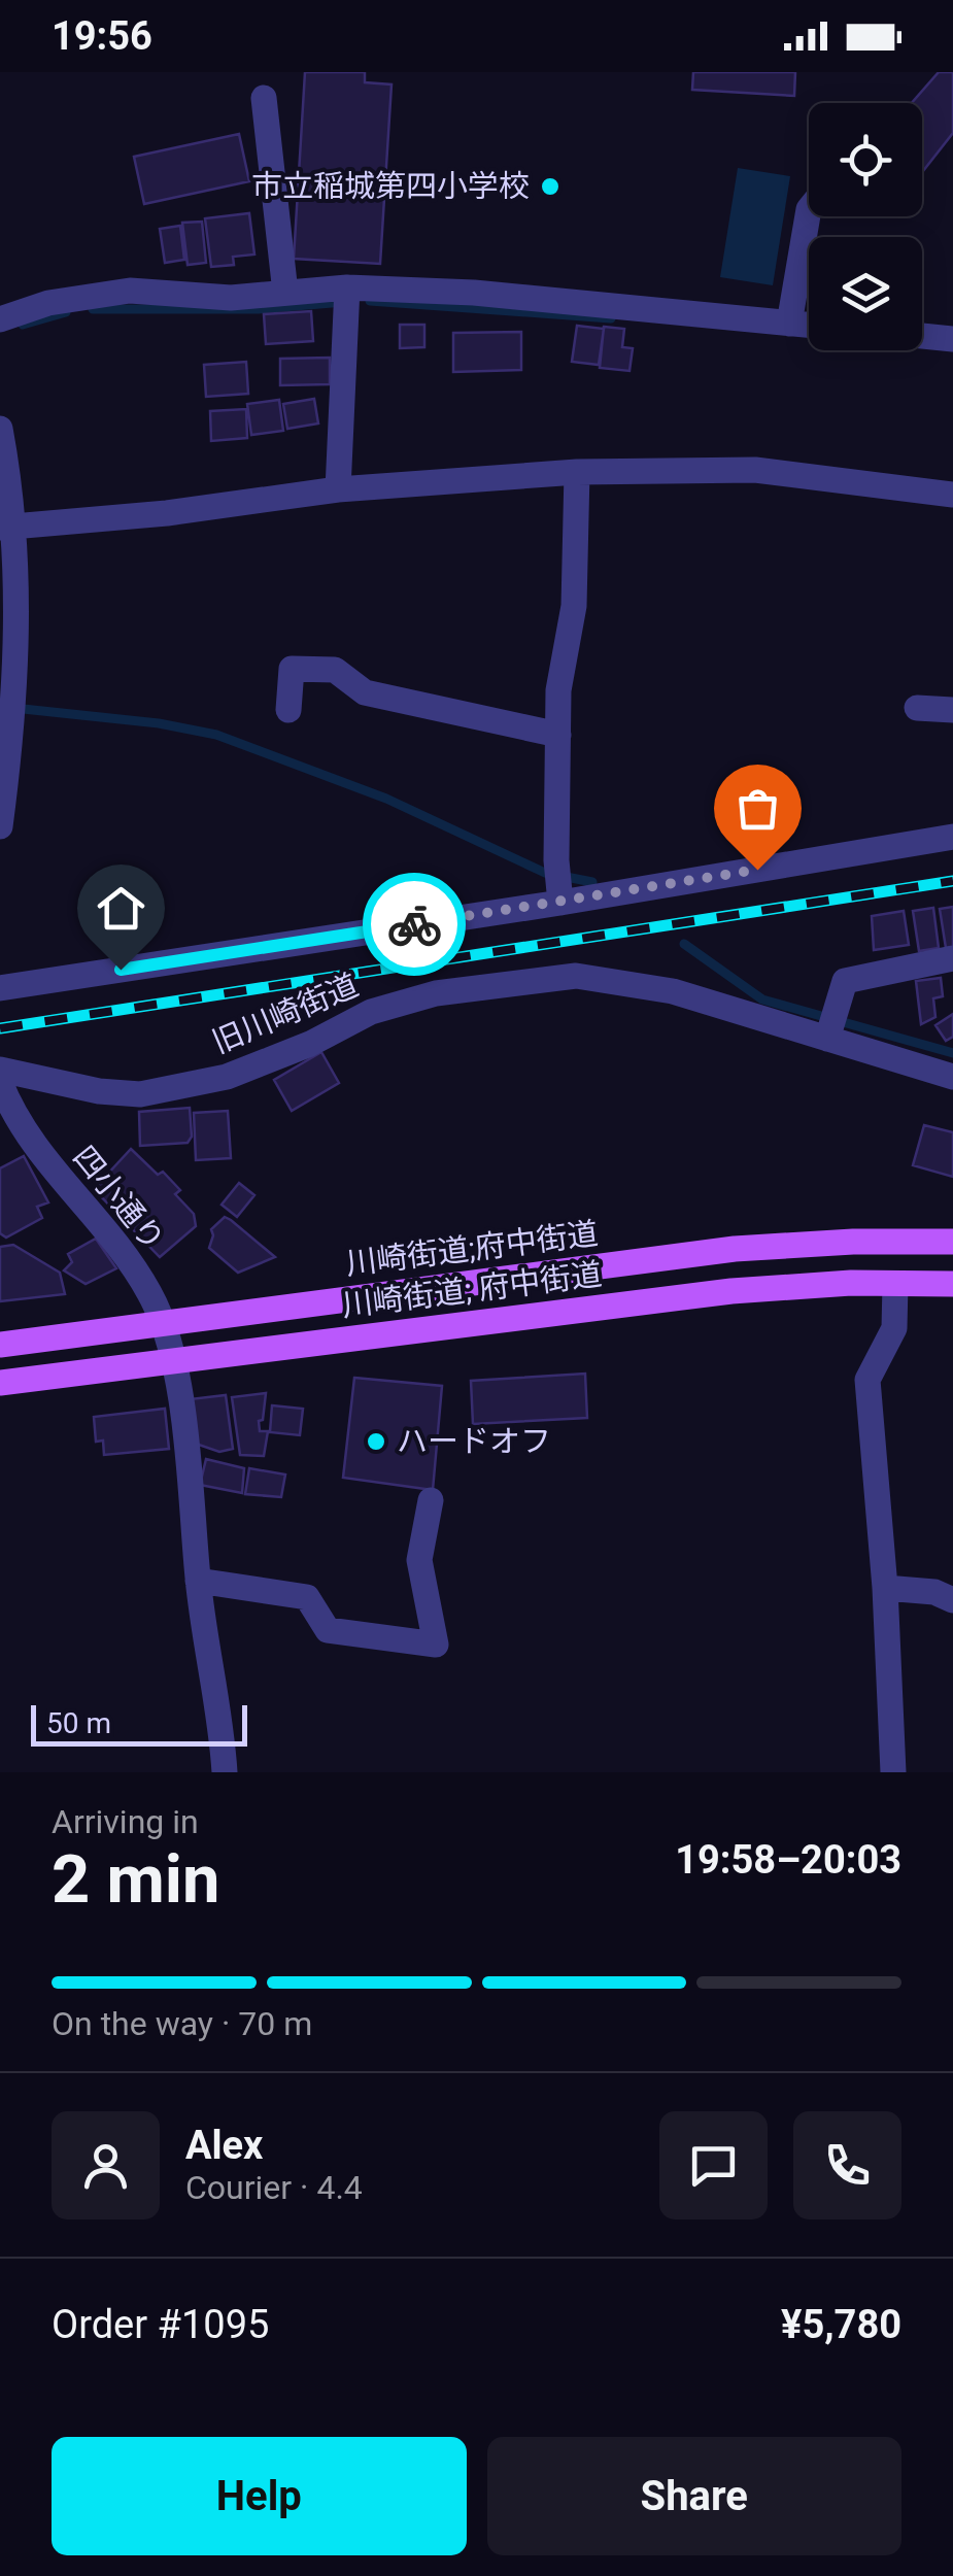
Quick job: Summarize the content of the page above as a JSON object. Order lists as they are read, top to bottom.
{
  "streets": {
    "main road": ["川崎街道;府中街道", "川崎街道; 府中街道"],
    "street": ["旧川崎街道", "四小通り"]
  },
  "crossings": [
    ["四小通り", "川崎街道;府中街道"],
    ["四小通り", "川崎街道; 府中街道"]
  ],
  "places": ["市立稲城第四小学校", "ハードオフ"],
  "scale_bar": "50 m",
  "page": {
    "status": "19:56",
    "scale": "50 m",
    "heading": ["2 min", "Arriving in", "19:58–20:03"],
    "panel": [
      "Alex",
      "Courier · 4.4",
      "Order #1095",
      "¥5,780"
    ],
    "bar": "On the way · 70 m",
    "buttons": ["Help", "Share"]
  }
}
